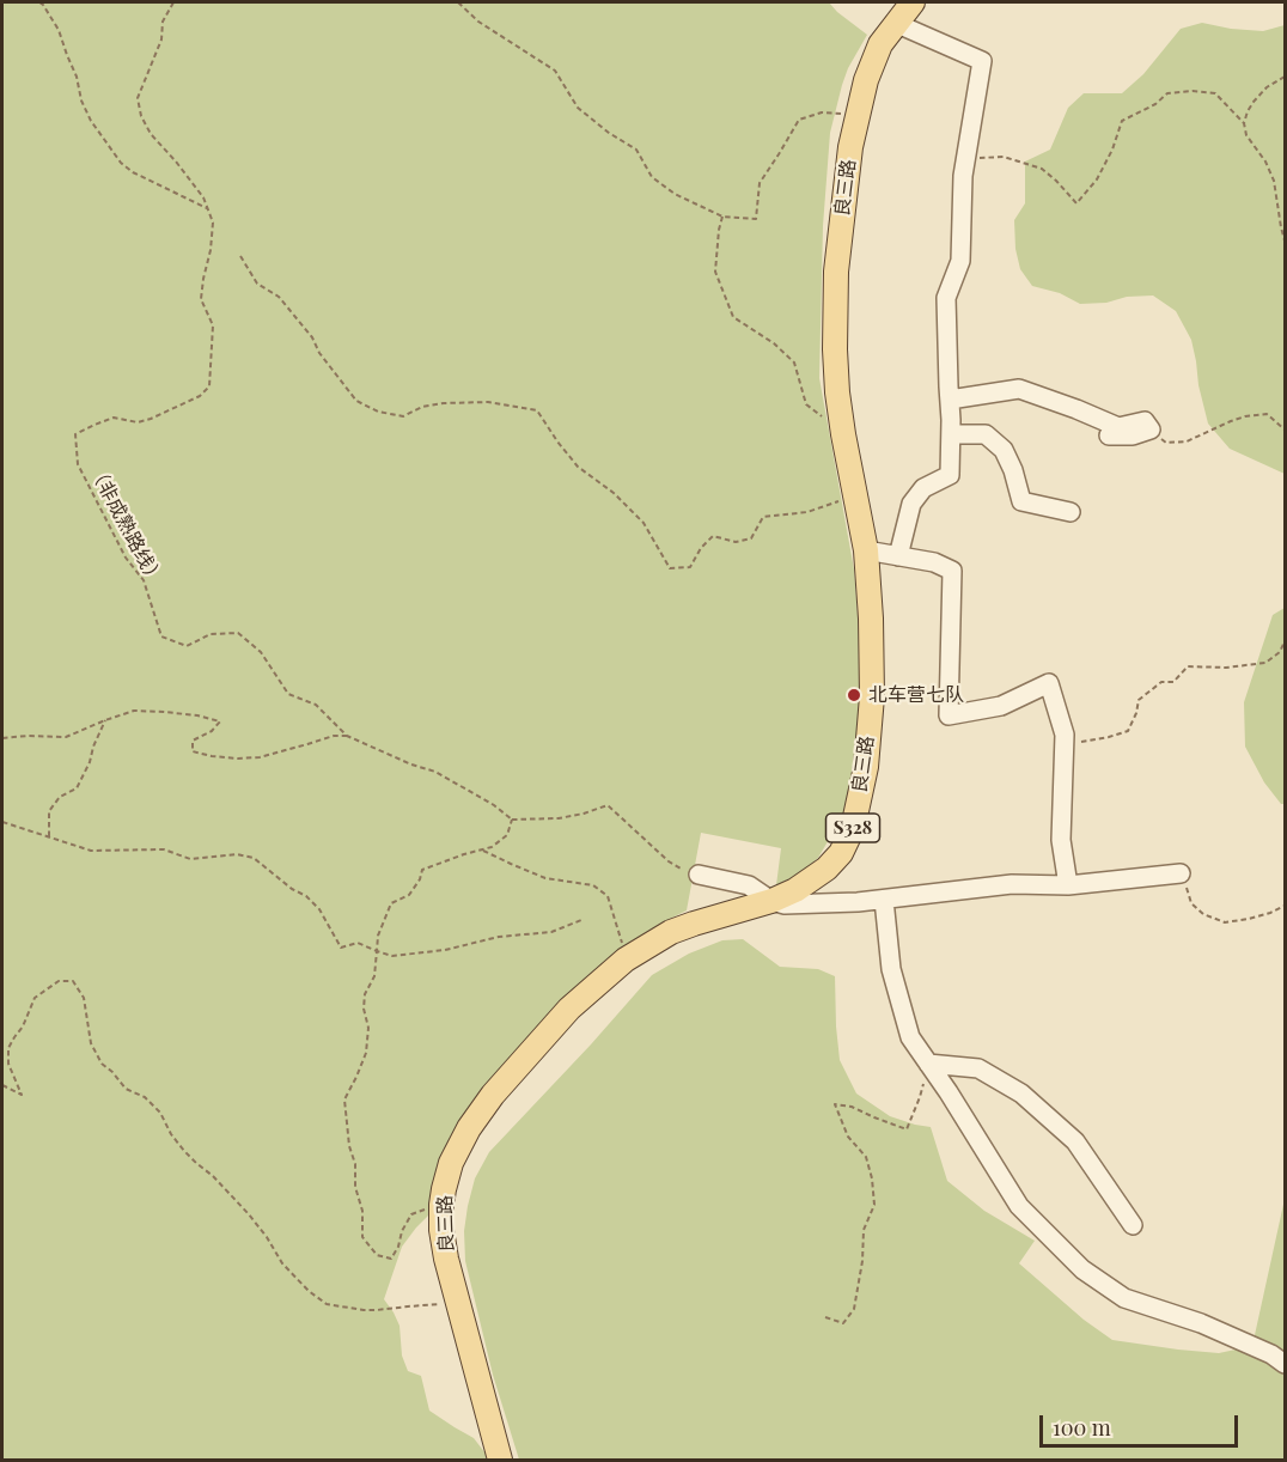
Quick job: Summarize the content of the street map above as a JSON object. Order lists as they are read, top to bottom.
{
  "streets": {
    "main road": ["良三路", "S328"],
    "path": ["（非成熟路线）"]
  },
  "places": ["北车营七队"],
  "scale_bar": "100 m"
}
